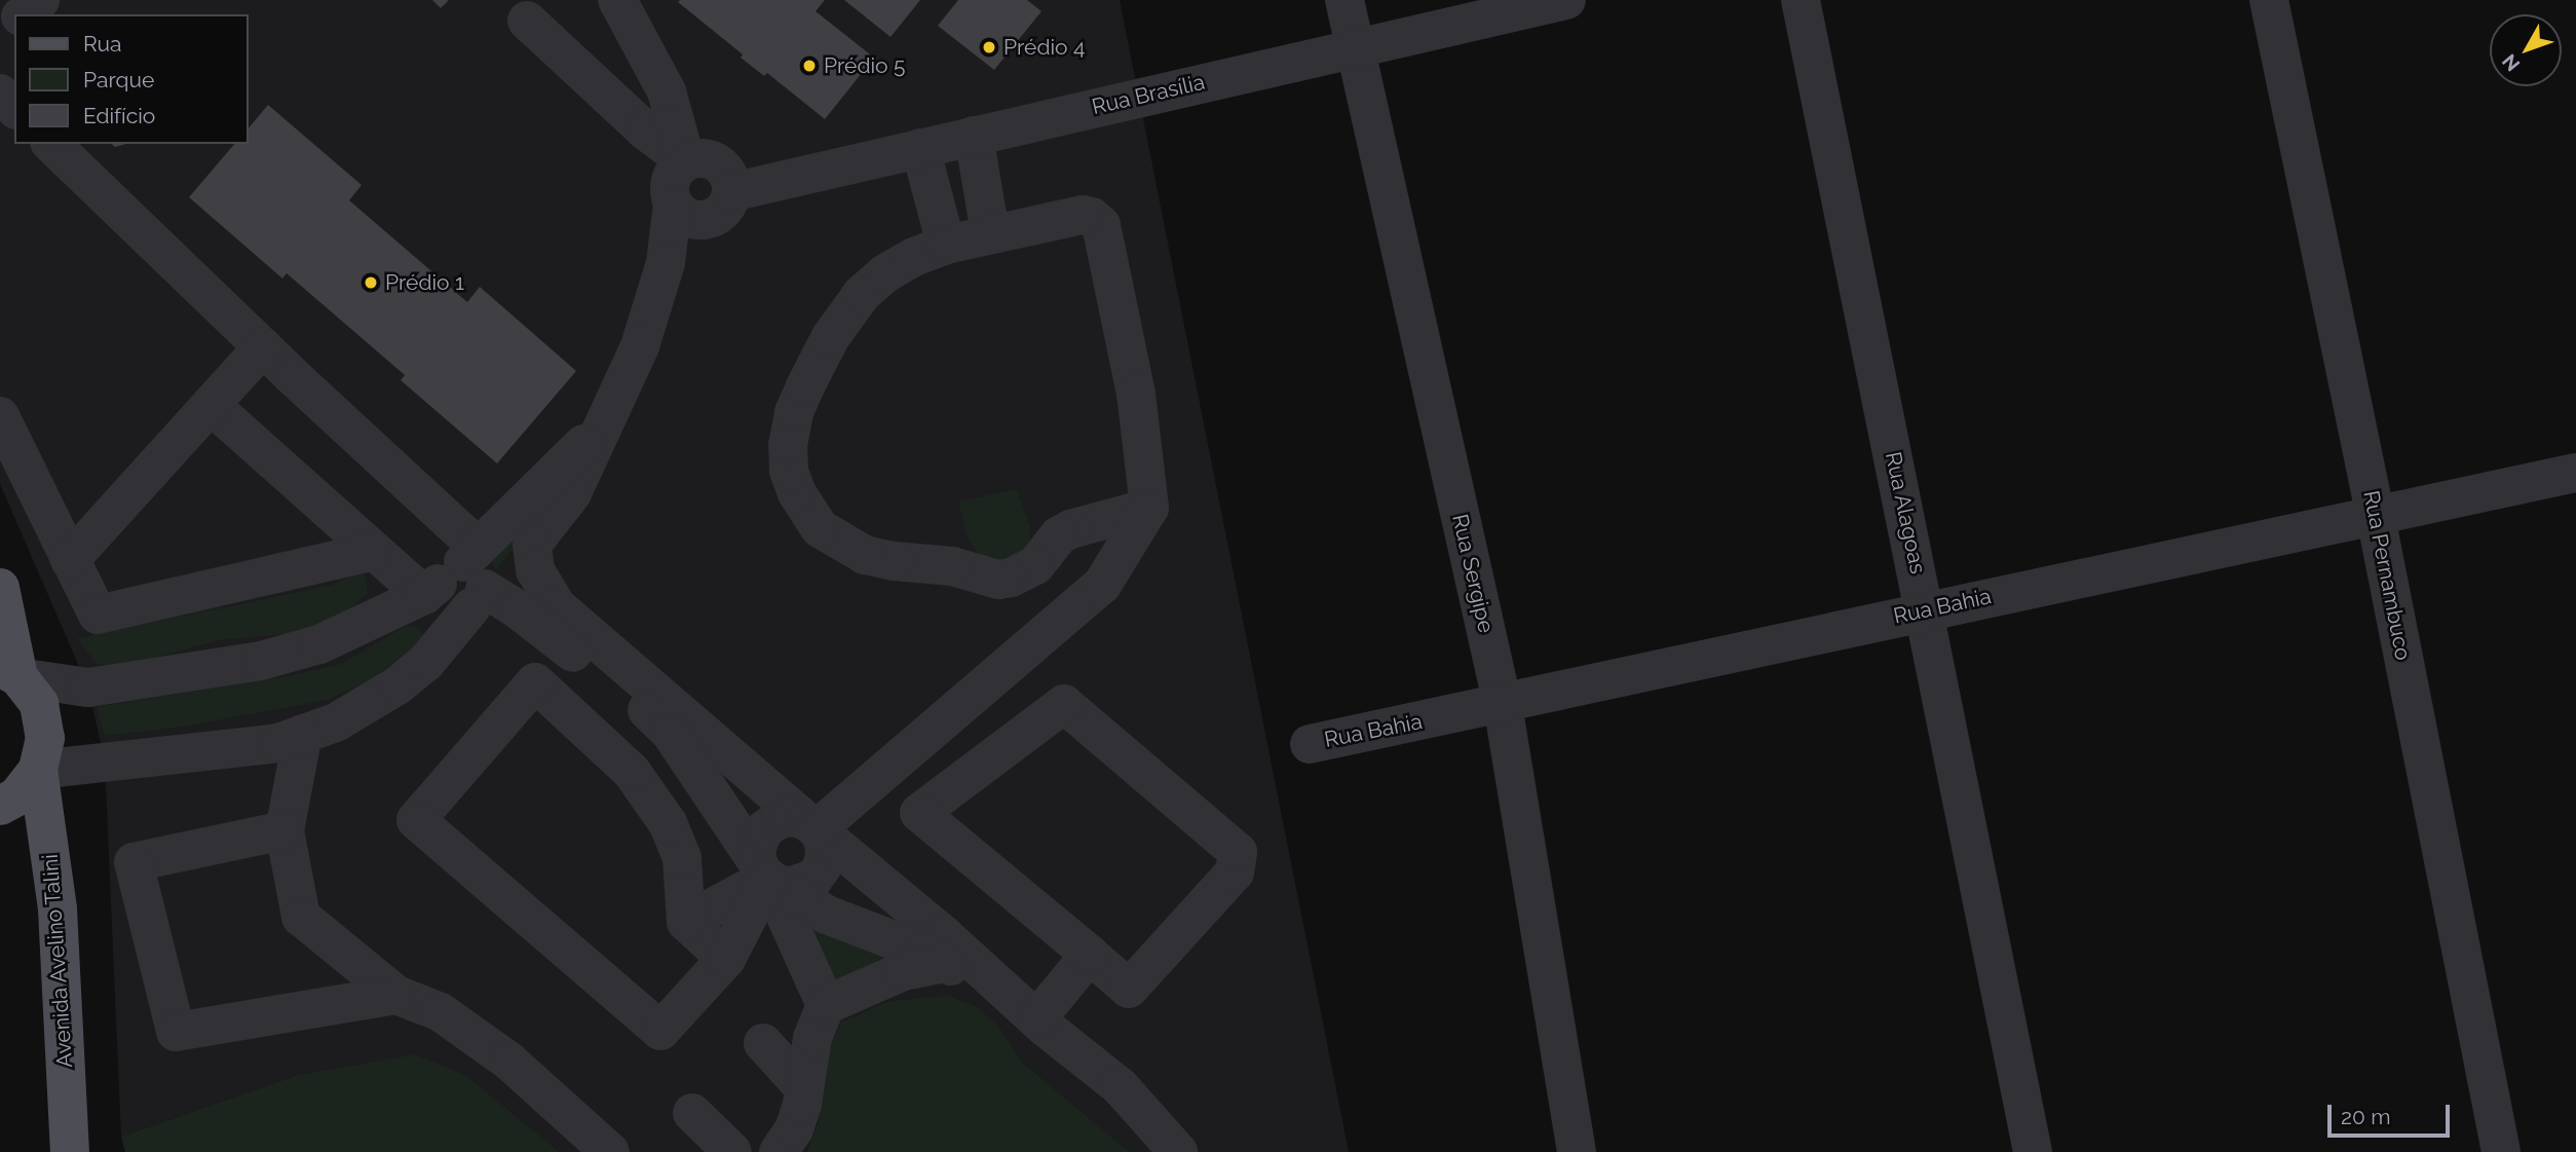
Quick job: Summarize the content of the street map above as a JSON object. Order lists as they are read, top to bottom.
{
  "streets": {
    "main road": ["Avenida Avelino Talini"],
    "street": [
      "Rua Brasília",
      "Rua Alagoas",
      "Rua Sergipe",
      "Rua Pernambuco",
      "Rua Bahia"
    ]
  },
  "crossings": [
    ["Rua Brasília", "Rua Sergipe"],
    ["Rua Alagoas", "Rua Bahia"],
    ["Rua Sergipe", "Rua Bahia"],
    ["Rua Pernambuco", "Rua Bahia"]
  ],
  "places": ["Prédio 4", "Prédio 5", "Prédio 1"],
  "legend": ["Rua", "Parque", "Edifício"],
  "scale_bar": "20 m",
  "north": "bottom left"
}
